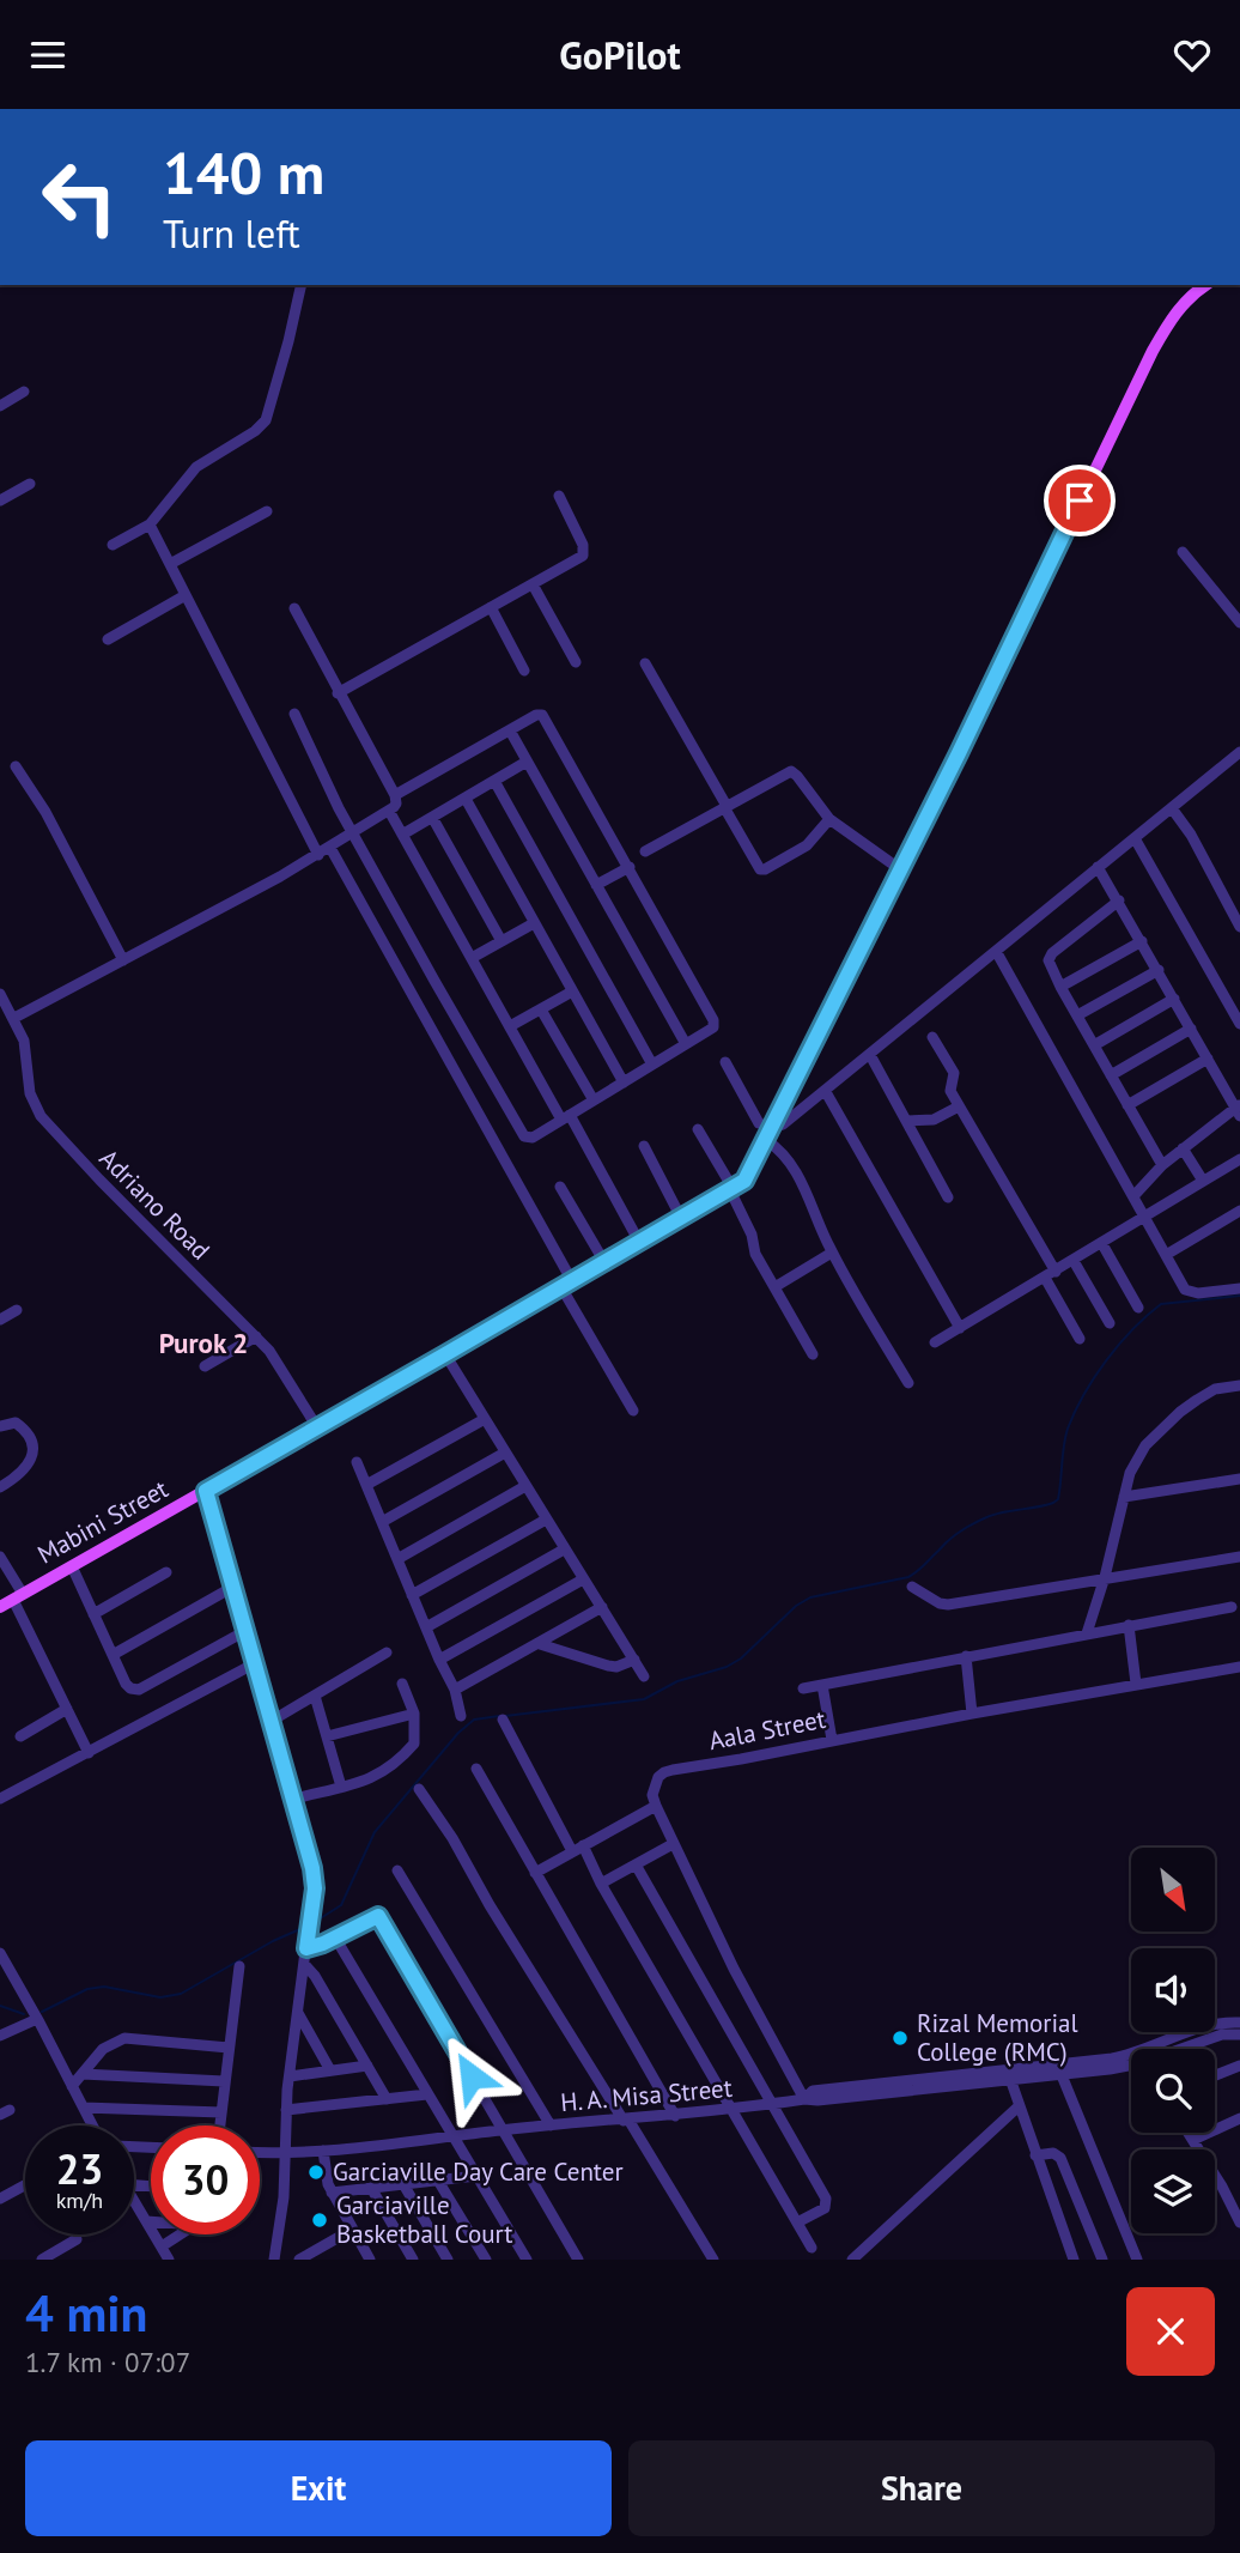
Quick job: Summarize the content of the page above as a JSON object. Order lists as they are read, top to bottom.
{
  "streets": {
    "main road": ["Mabini Street"],
    "street": ["Adriano Road", "Aala Street", "H. A. Misa Street"]
  },
  "crossings": [
    ["Adriano Road", "Mabini Street"]
  ],
  "districts": ["Purok 2"],
  "places": ["Rizal Memorial College (RMC)", "Garciaville Day Care Center", "Garciaville Basketball Court"],
  "north": "bottom right",
  "page": {
    "header": "GoPilot",
    "turn": ["140 m", "Turn left"],
    "speed": "23 km/h",
    "limit": "30",
    "heading": ["4 min", "1.7 km · 07:07"],
    "buttons": ["Exit", "Share"]
  }
}
